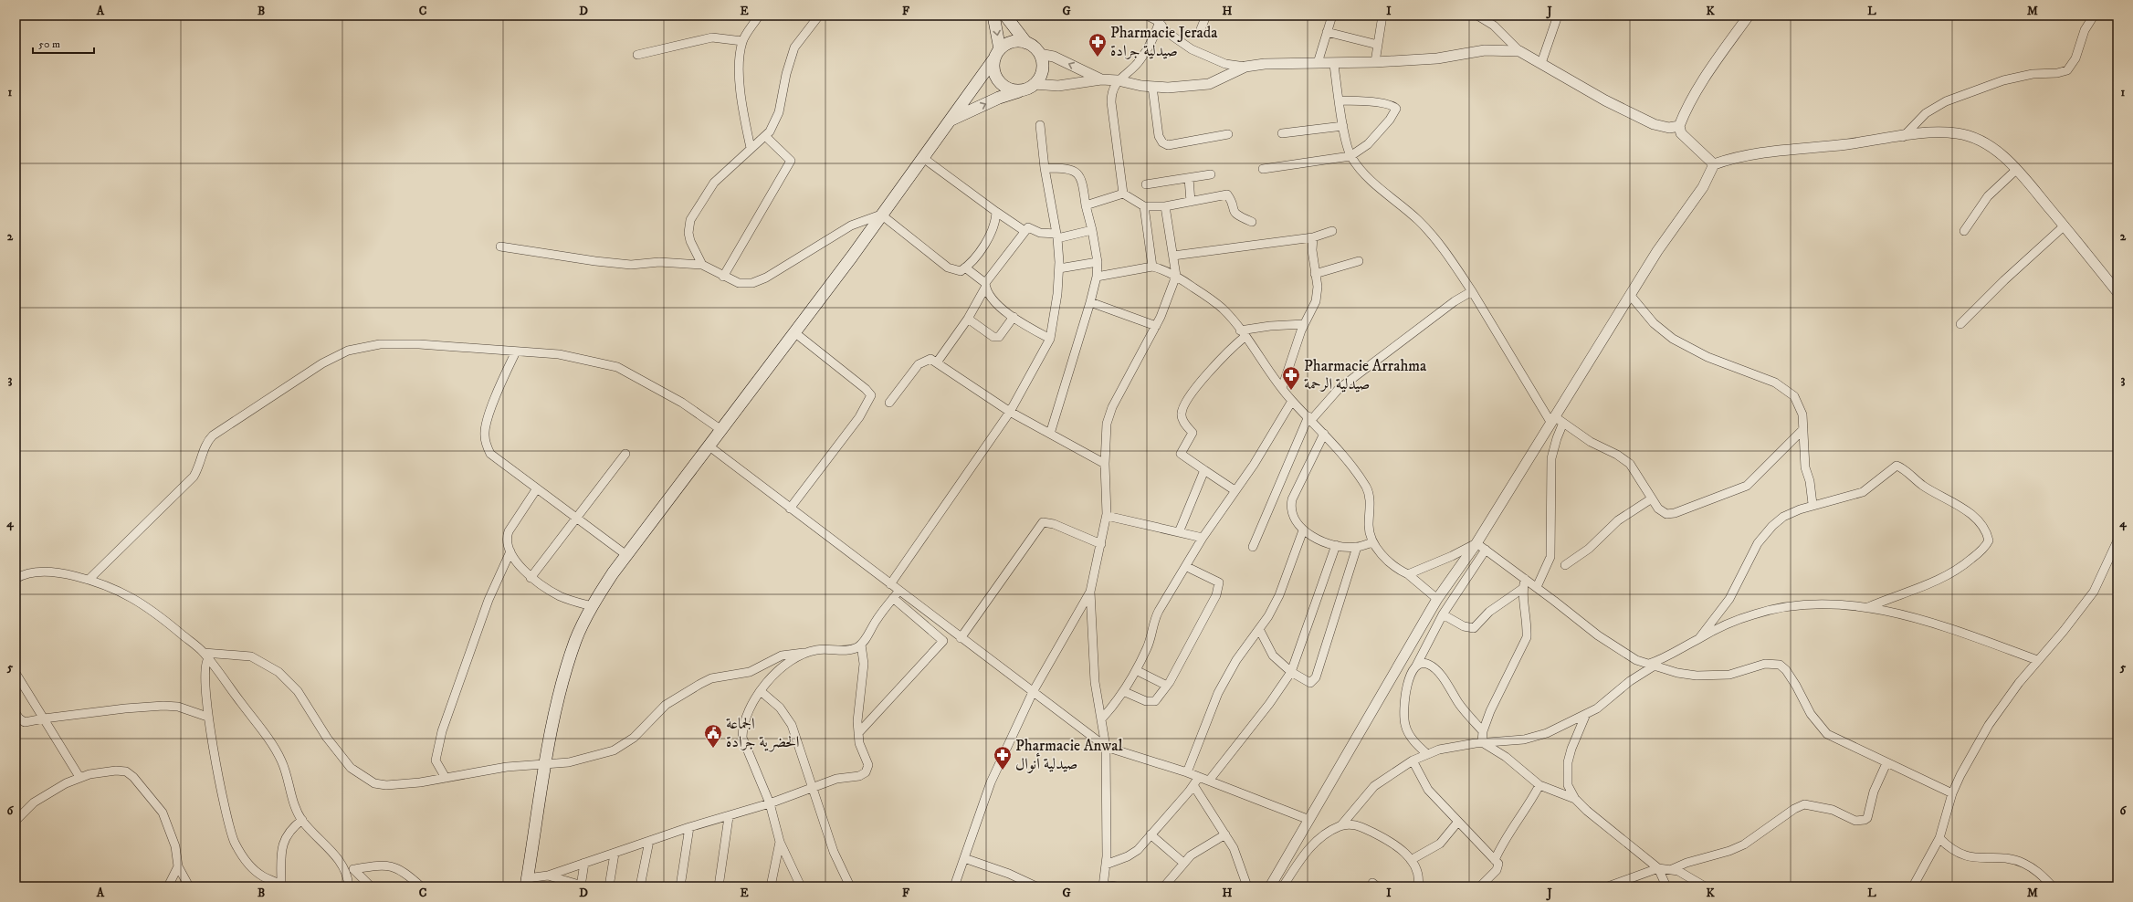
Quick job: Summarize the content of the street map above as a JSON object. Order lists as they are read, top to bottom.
{
  "places": {
    "pharmacy": ["Pharmacie Jerada صيدلية جرادة", "Pharmacie Arrahma صيدلية الرحمة", "Pharmacie Anwal صيدلية أنوال"],
    "public building": ["الجماعة الحضرية جرادة"]
  },
  "scale_bar": "50 m",
  "grid": {
    "columns": [
      "A",
      "B",
      "C",
      "D",
      "E",
      "F",
      "G",
      "H",
      "I",
      "J",
      "K",
      "L",
      "M"
    ],
    "rows": [
      "1",
      "2",
      "3",
      "4",
      "5",
      "6"
    ]
  }
}
